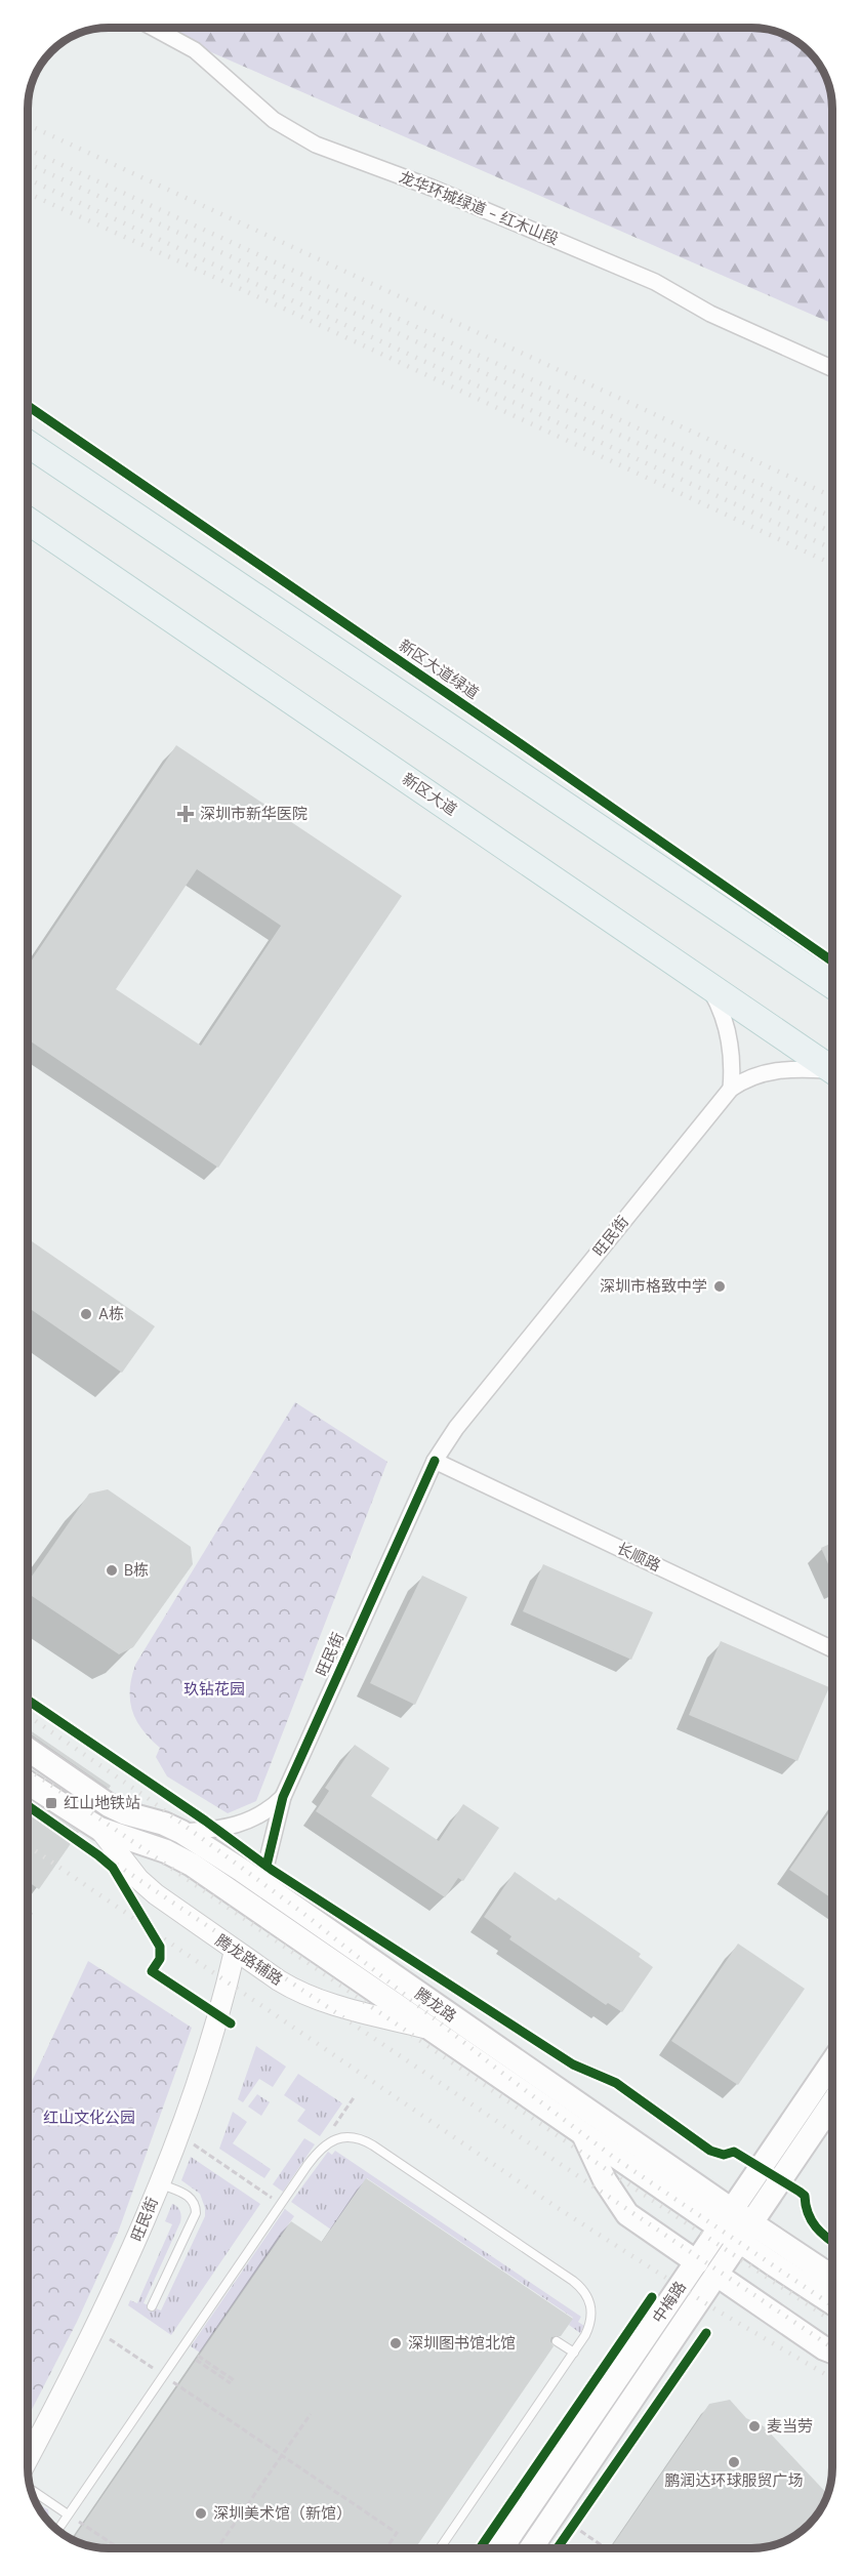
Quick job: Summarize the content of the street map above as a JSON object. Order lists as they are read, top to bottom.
{
  "streets": {
    "main road": ["新区大道", "腾龙路", "中梅路"],
    "street": [
      "龙华环城绿道 - 红木山段",
      "旺民街",
      "长顺路",
      "腾龙路辅路"
    ],
    "cycle path": ["新区大道绿道"]
  },
  "crossings": [
    ["旺民街", "长顺路"],
    ["旺民街", "腾龙路辅路"],
    ["旺民街", "腾龙路"],
    ["腾龙路辅路", "腾龙路"],
    ["腾龙路", "中梅路"]
  ],
  "parks": ["玖钻花园", "红山文化公园"],
  "places": {
    "health": ["深圳市新华医院"],
    "other": [
      "深圳市格致中学",
      "A栋",
      "B栋",
      "深圳图书馆北馆",
      "麦当劳",
      "鹏润达环球服贸广场",
      "深圳美术馆（新馆）"
    ],
    "transit": ["红山地铁站"]
  }
}
